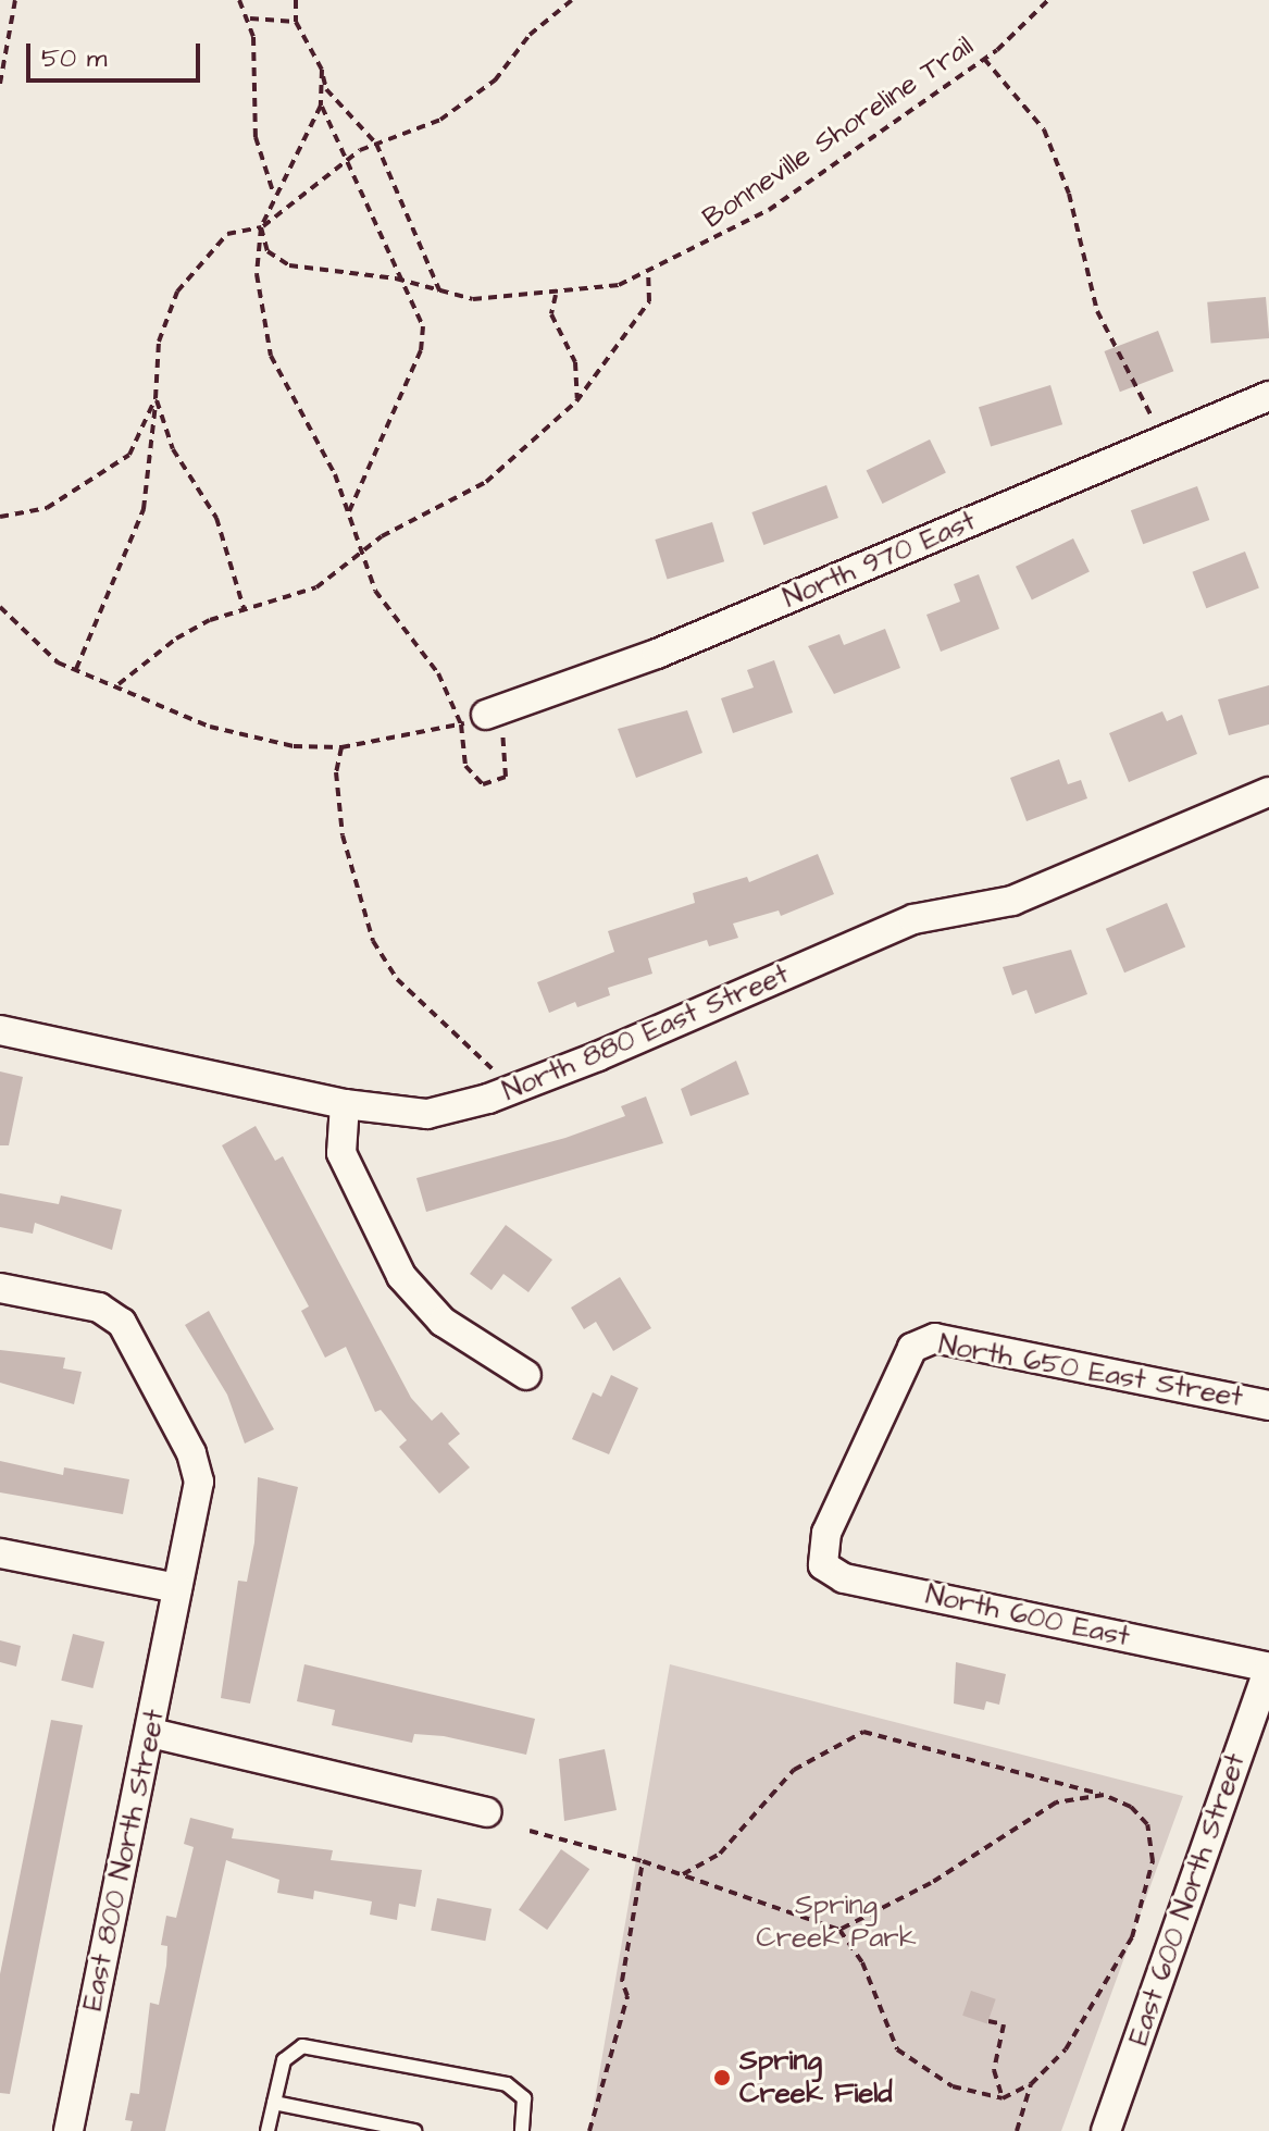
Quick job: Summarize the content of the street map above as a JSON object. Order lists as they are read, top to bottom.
{
  "streets": {
    "street": [
      "North 970 East",
      "North 880 East Street",
      "North 650 East Street",
      "North 600 East",
      "East 800 North Street",
      "East 600 North Street"
    ],
    "path": ["Bonneville Shoreline Trail"]
  },
  "crossings": [
    ["North 650 East Street", "North 600 East"],
    ["North 600 East", "East 600 North Street"]
  ],
  "parks": ["Spring Creek Park"],
  "places": ["Spring Creek Field"],
  "scale_bar": "50 m"
}
